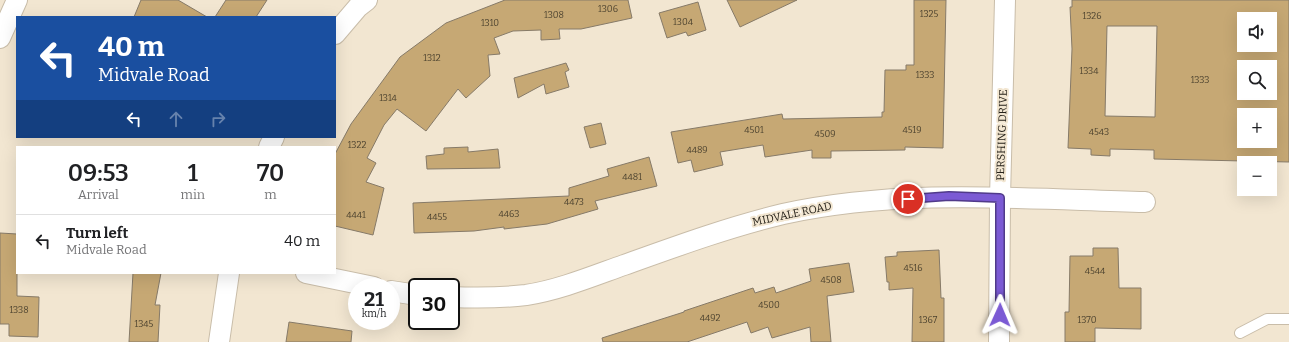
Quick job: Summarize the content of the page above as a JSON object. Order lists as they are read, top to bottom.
{
  "streets": {
    "street": ["PERSHING DRIVE", "MIDVALE ROAD"]
  },
  "crossings": [
    ["PERSHING DRIVE", "MIDVALE ROAD"]
  ],
  "house_numbers": [
    "1306",
    "1325",
    "1308",
    "1326",
    "1304",
    "1310",
    "1312",
    "1334",
    "1333",
    "1333",
    "1314",
    "4501",
    "4519",
    "4543",
    "4509",
    "1322",
    "4489",
    "4481",
    "4473",
    "4463",
    "4441",
    "4455",
    "4516",
    "4544",
    "4508",
    "4500",
    "1338",
    "4492",
    "1367",
    "1370",
    "1345"
  ],
  "page": {
    "map_buttons": ["+", "−"],
    "turn": ["40 m", "Midvale Road"],
    "eta": [
      "09:53",
      "Arrival",
      "1",
      "min",
      "70",
      "m"
    ],
    "list": [
      {
        "name": "Turn left",
        "note": "Midvale Road",
        "value": "40 m"
      }
    ],
    "speed": "21 km/h",
    "limit": "30"
  }
}
